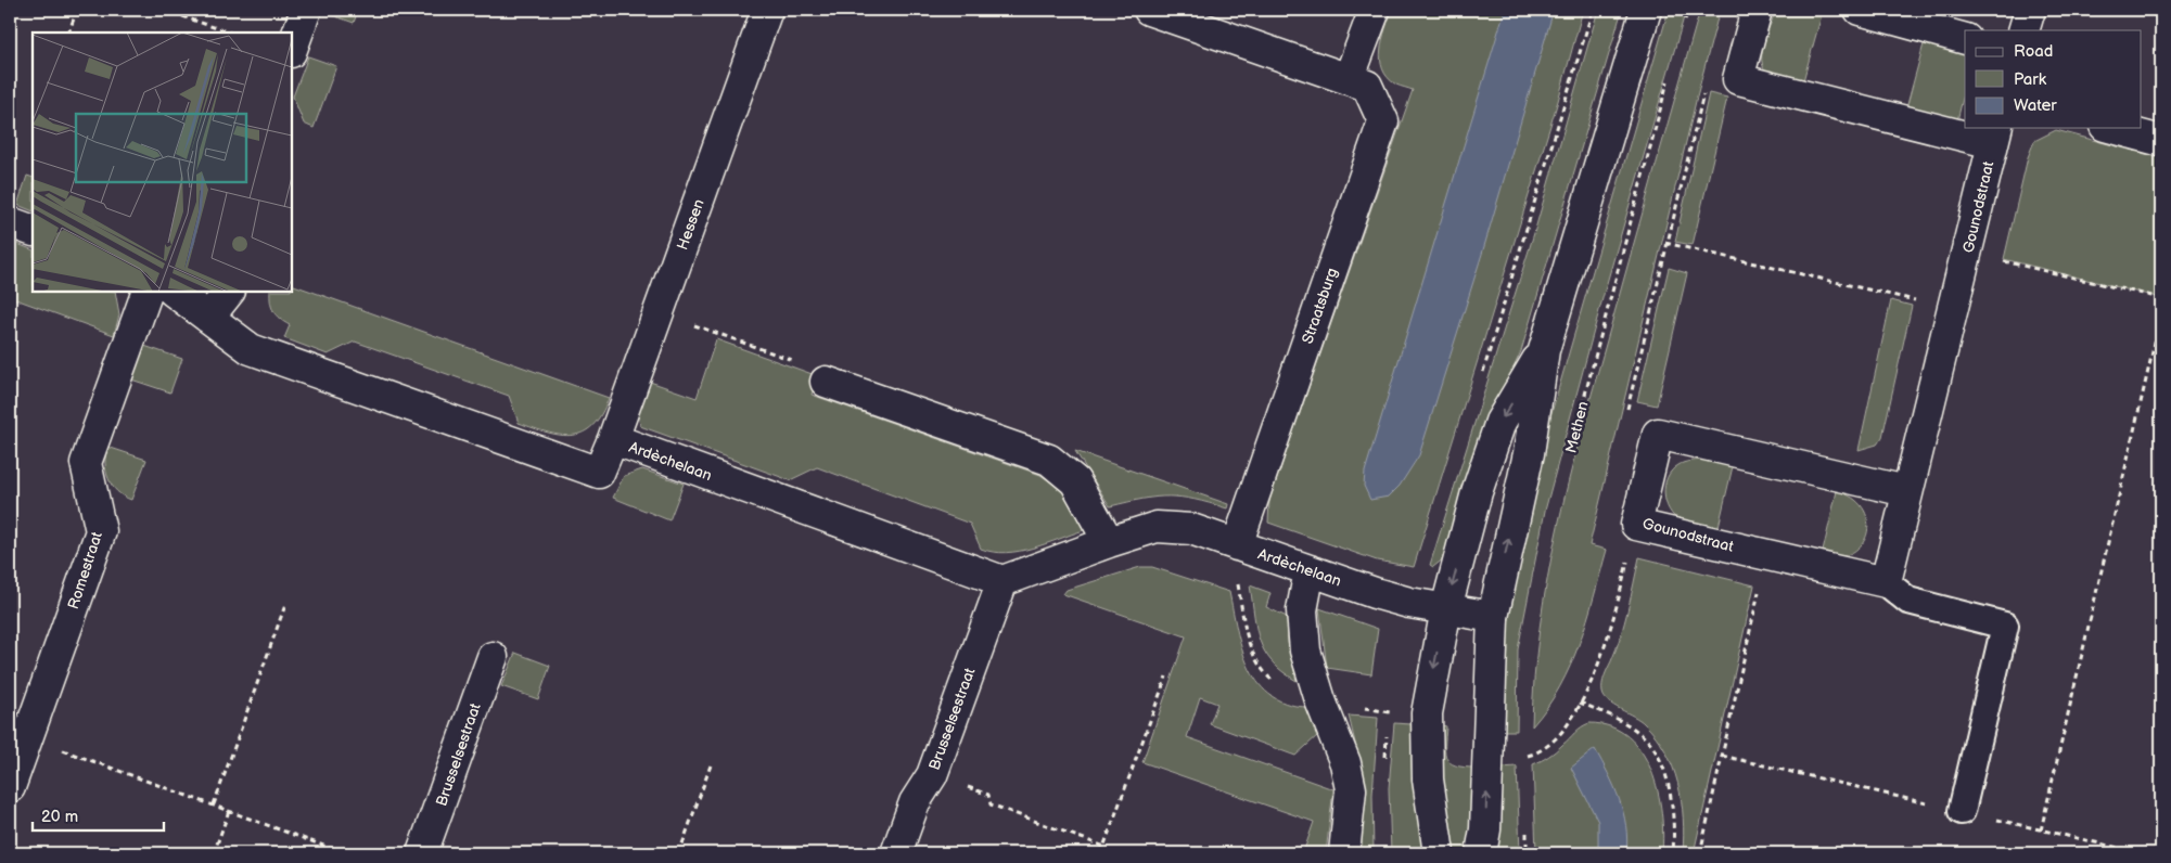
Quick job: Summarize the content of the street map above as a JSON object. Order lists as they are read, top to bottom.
{
  "streets": {
    "street": [
      "Gounodstraat",
      "Hessen",
      "Straatsburg",
      "Ardèchelaan",
      "Romestraat",
      "Brusselsestraat"
    ],
    "path": ["Methen"]
  },
  "crossings": [
    ["Hessen", "Ardèchelaan"],
    ["Straatsburg", "Ardèchelaan"],
    ["Ardèchelaan", "Brusselsestraat"]
  ],
  "legend": ["Road", "Park", "Water"],
  "scale_bar": "20 m"
}
